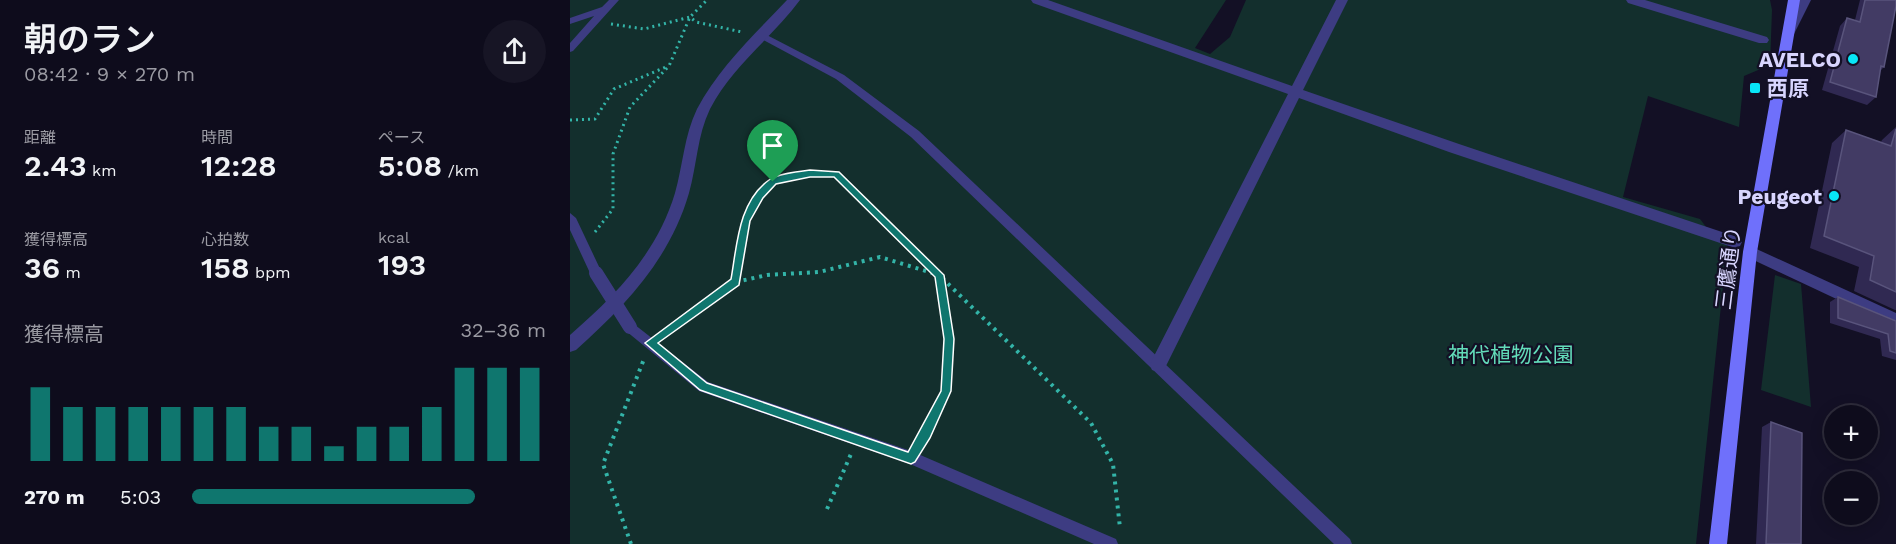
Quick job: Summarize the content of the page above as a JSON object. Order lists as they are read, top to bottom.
{
  "streets": {
    "main road": ["三鷹通り"]
  },
  "parks": ["神代植物公園"],
  "places": {
    "other": ["AVELCO", "Peugeot"],
    "transit": ["西原"]
  },
  "page": {
    "heading": ["朝のラン", "08:42 · 9 × 270 m"],
    "stats": [
      ["距離", "2.43 km"],
      ["時間", "12:28"],
      ["ペース", "5:08 /km"],
      ["獲得標高", "36 m"],
      ["心拍数", "158 bpm"],
      ["kcal", "193"]
    ],
    "chart": ["獲得標高", "32–36 m"],
    "map_buttons": ["+", "−"],
    "list": [
      {
        "name": "270 m",
        "note": "5:03"
      }
    ]
  }
}
